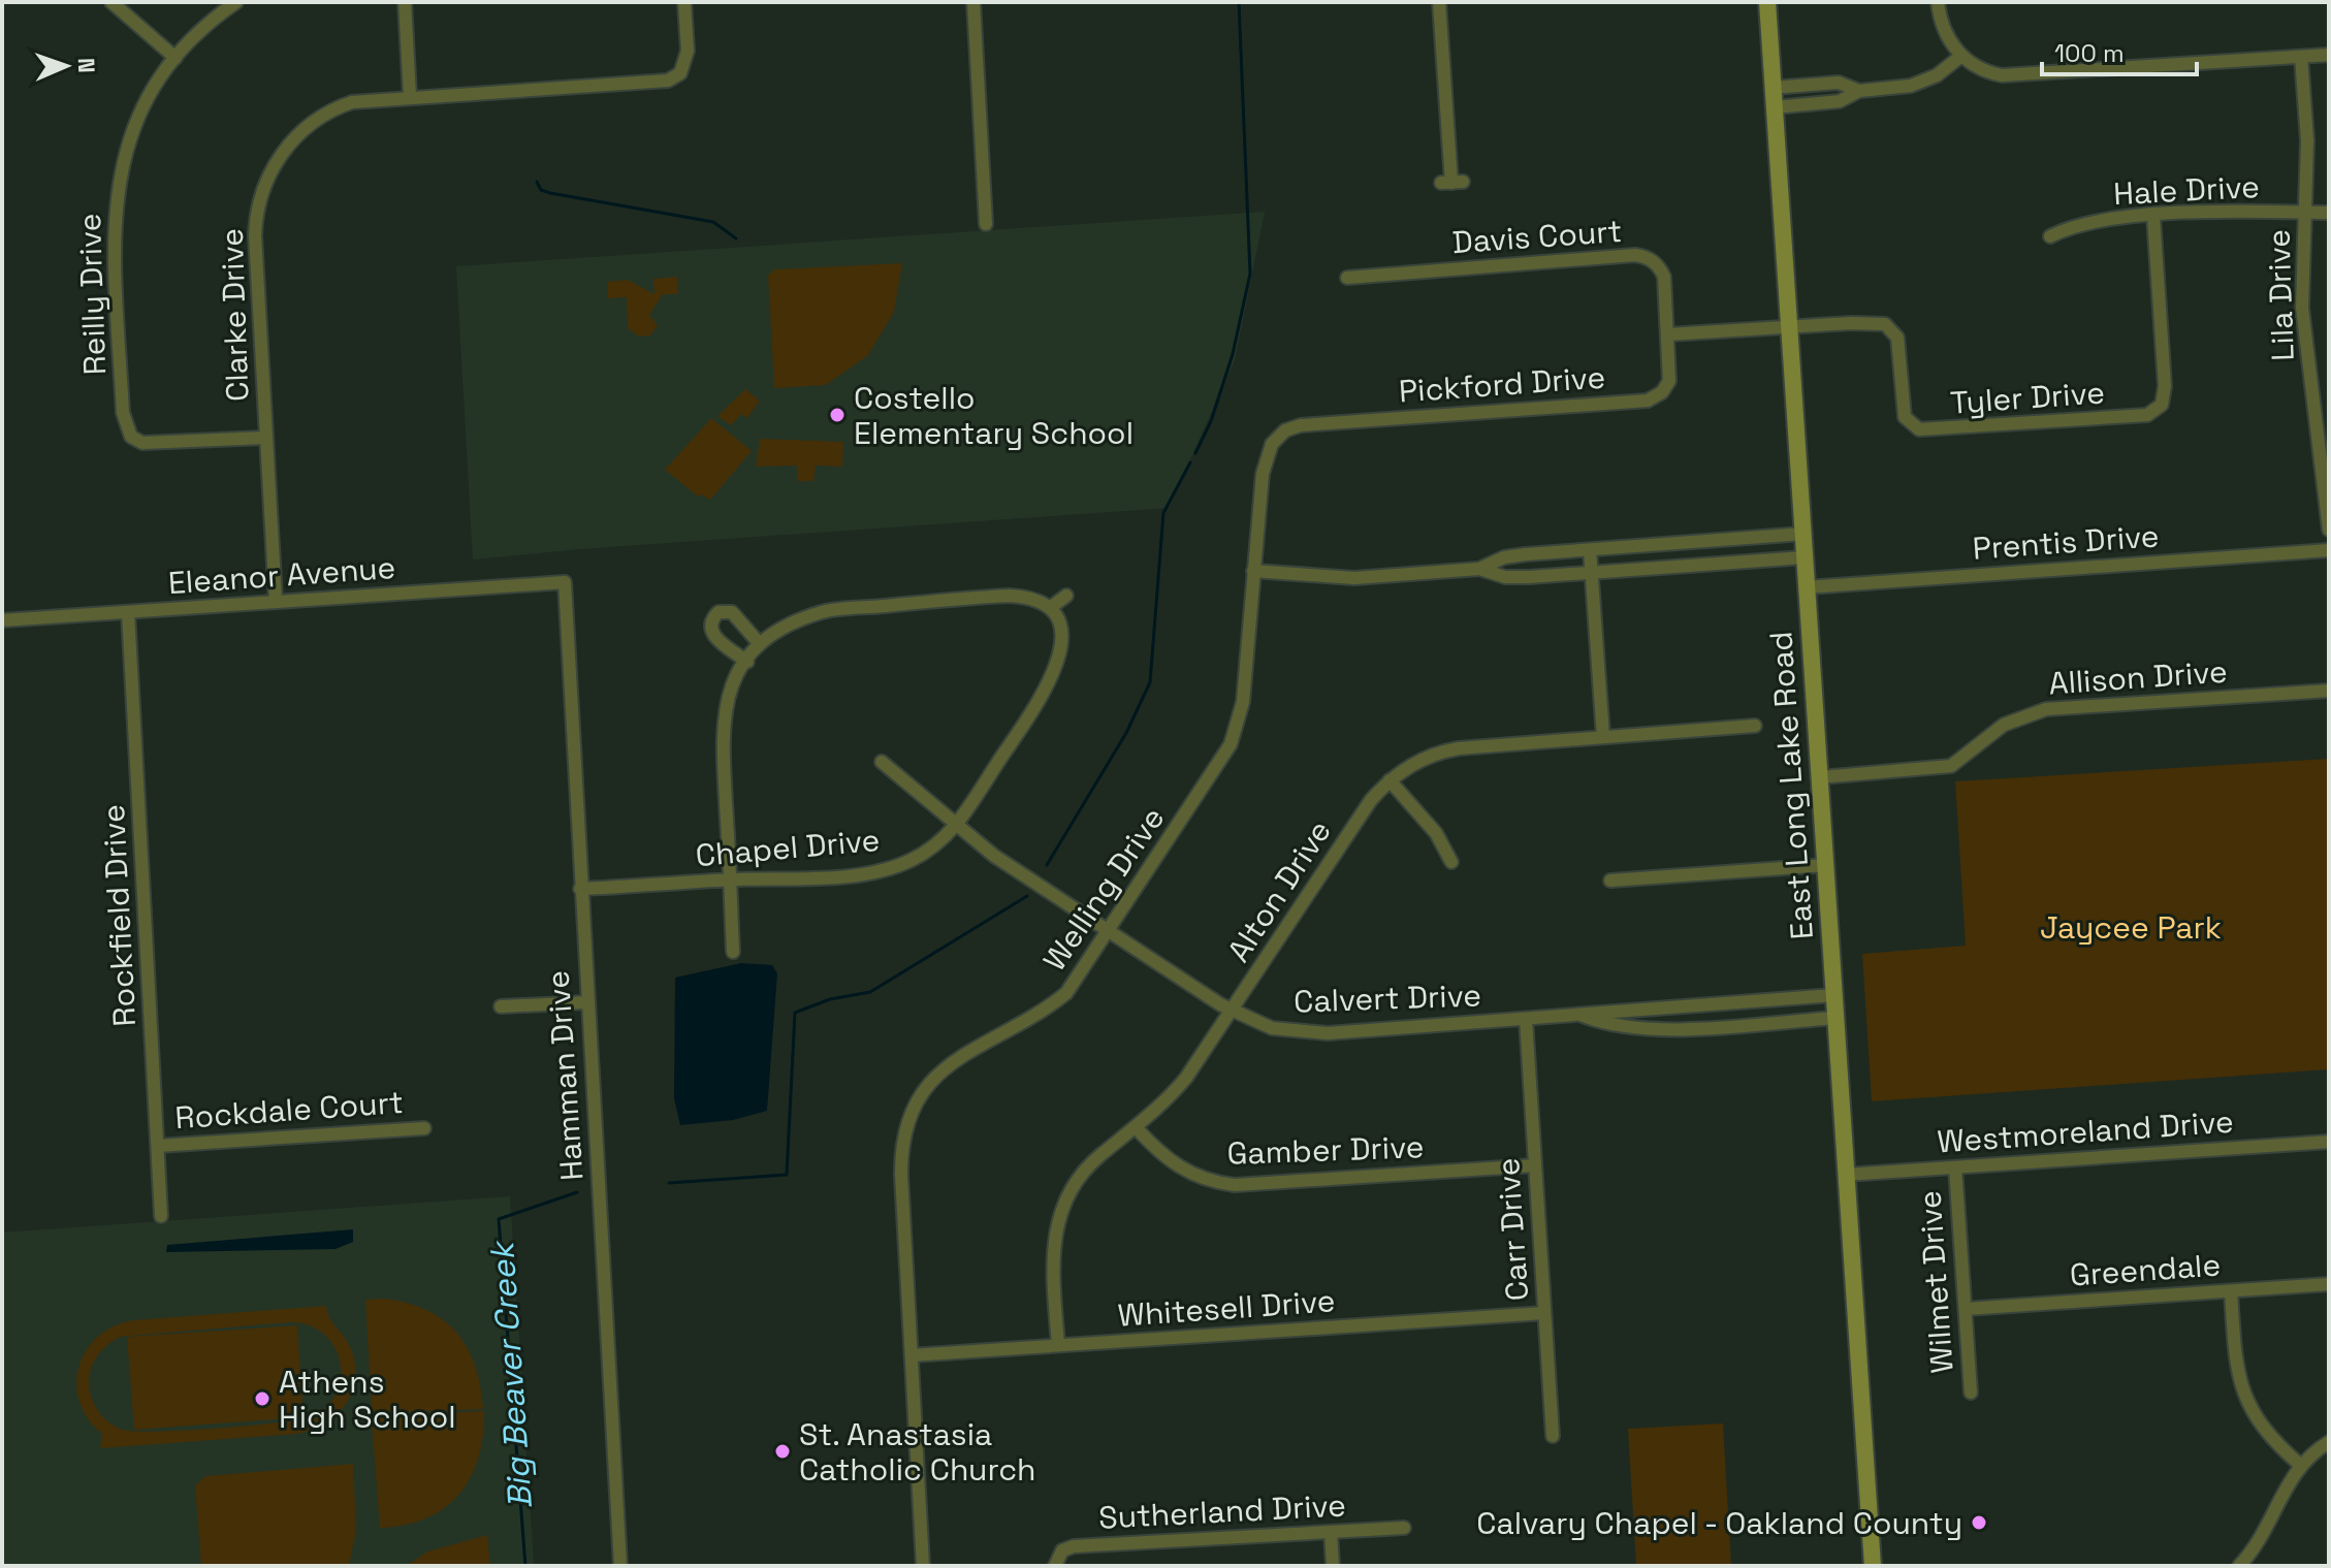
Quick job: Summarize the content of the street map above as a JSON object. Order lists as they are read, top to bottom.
{
  "streets": {
    "main road": ["East Long Lake Road"],
    "street": [
      "Hale Drive",
      "Davis Court",
      "Reilly Drive",
      "Lila Drive",
      "Clarke Drive",
      "Pickford Drive",
      "Tyler Drive",
      "Prentis Drive",
      "Eleanor Avenue",
      "Allison Drive",
      "Chapel Drive",
      "Welling Drive",
      "Alton Drive",
      "Rockfield Drive",
      "Calvert Drive",
      "Hamman Drive",
      "Rockdale Court",
      "Westmoreland Drive",
      "Gamber Drive",
      "Carr Drive",
      "Greendale",
      "Wilmet Drive",
      "Whitesell Drive",
      "Sutherland Drive"
    ]
  },
  "crossings": [
    ["Hale Drive", "Lila Drive"],
    ["Hale Drive", "Tyler Drive"],
    ["Davis Court", "Pickford Drive"],
    ["Reilly Drive", "Clarke Drive"],
    ["Clarke Drive", "Eleanor Avenue"],
    ["Pickford Drive", "Welling Drive"],
    ["Tyler Drive", "East Long Lake Road"],
    ["Prentis Drive", "East Long Lake Road"],
    ["Eleanor Avenue", "Rockfield Drive"],
    ["Eleanor Avenue", "Hamman Drive"],
    ["Allison Drive", "East Long Lake Road"],
    ["East Long Lake Road", "Calvert Drive"],
    ["East Long Lake Road", "Westmoreland Drive"],
    ["Chapel Drive", "Calvert Drive"],
    ["Chapel Drive", "Hamman Drive"],
    ["Welling Drive", "Calvert Drive"],
    ["Welling Drive", "Whitesell Drive"],
    ["Alton Drive", "Calvert Drive"],
    ["Alton Drive", "Gamber Drive"],
    ["Alton Drive", "Whitesell Drive"],
    ["Rockfield Drive", "Rockdale Court"],
    ["Calvert Drive", "Carr Drive"],
    ["Westmoreland Drive", "Wilmet Drive"],
    ["Gamber Drive", "Carr Drive"],
    ["Carr Drive", "Whitesell Drive"],
    ["Greendale", "Wilmet Drive"]
  ],
  "water": ["Big Beaver Creek"],
  "parks": ["Jaycee Park"],
  "places": [
    "Costello Elementary School",
    "Athens High School",
    "St. Anastasia Catholic Church",
    "Calvary Chapel - Oakland County"
  ],
  "scale_bar": "100 m",
  "north": "right"
}
